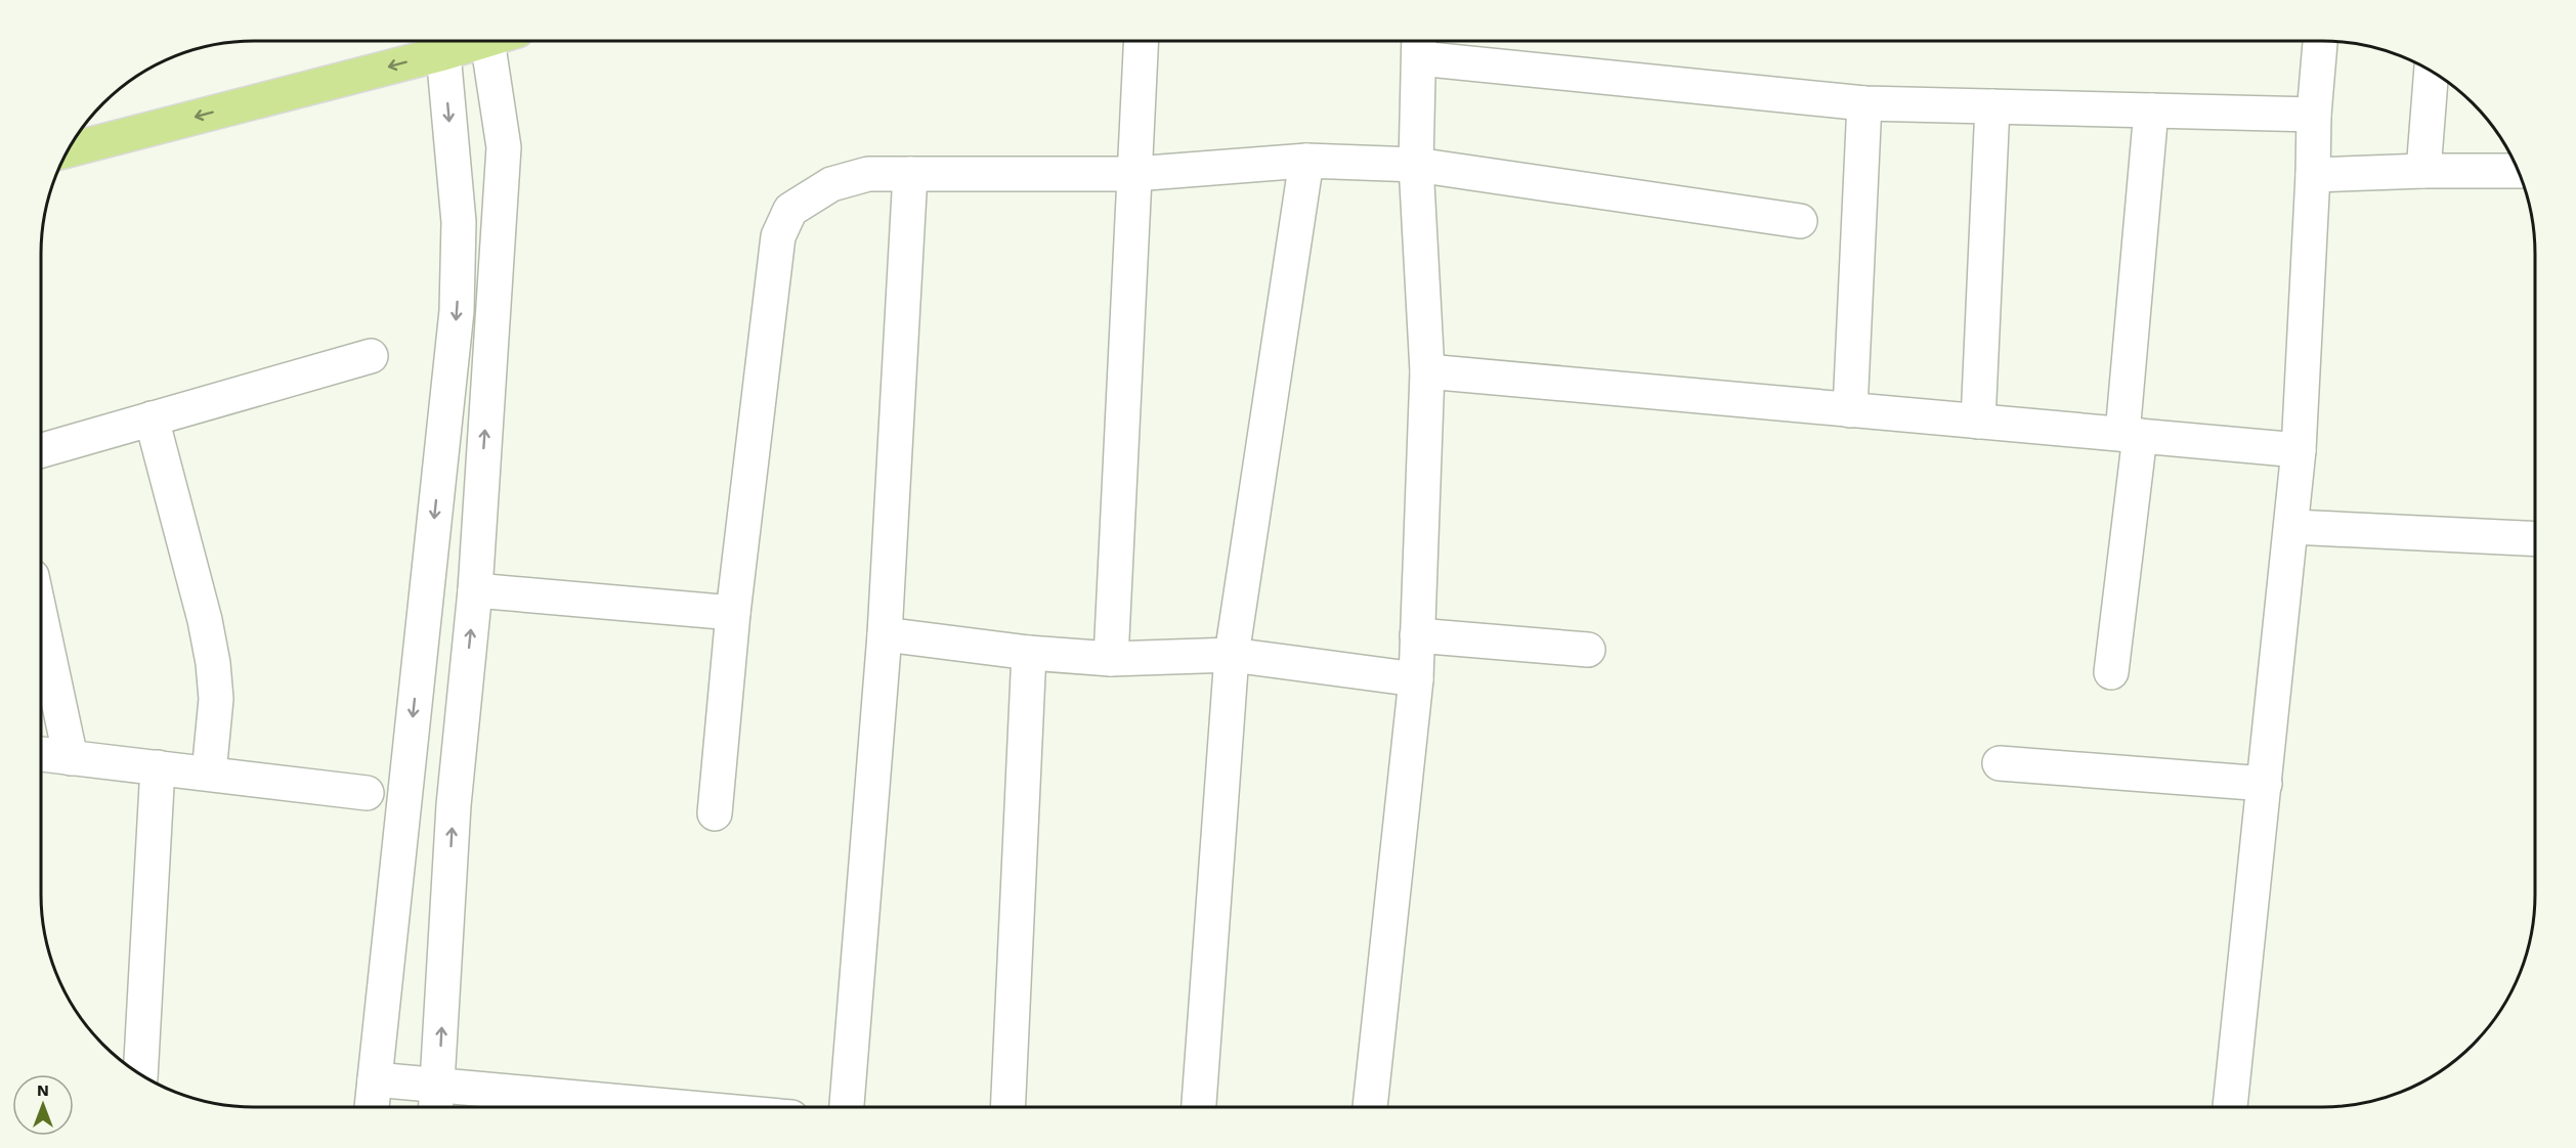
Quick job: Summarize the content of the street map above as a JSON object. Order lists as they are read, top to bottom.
{
  "north": "top"
}
